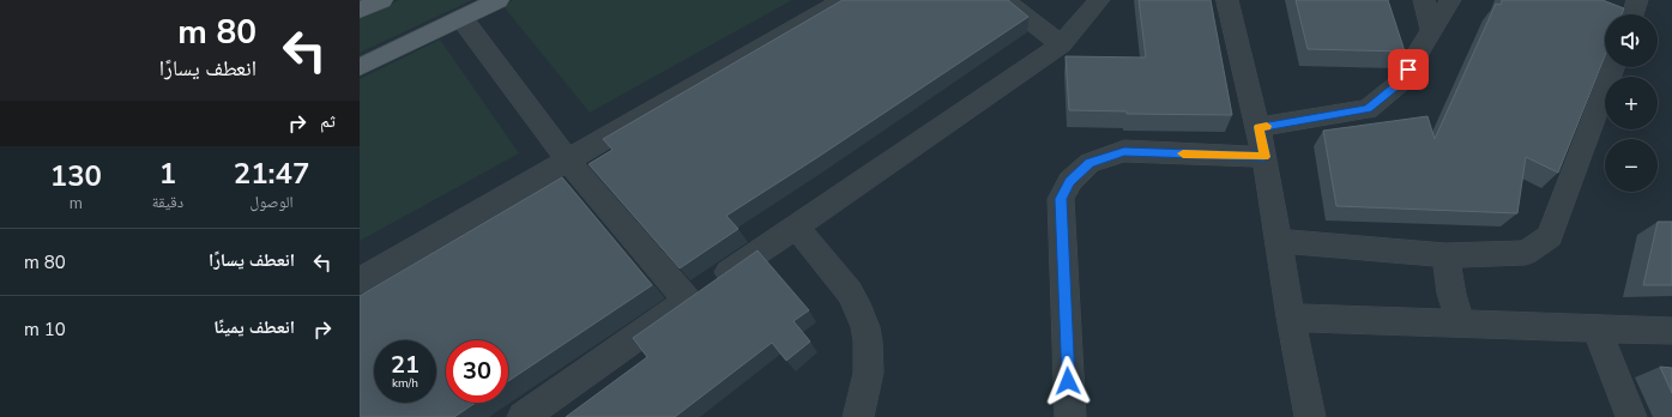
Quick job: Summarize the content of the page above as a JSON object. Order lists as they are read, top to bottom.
{
  "page": {
    "turn": ["80 m", "انعطف يسارًا"],
    "map_buttons": ["+", "−"],
    "then": "ثم",
    "eta": [
      "21:47",
      "الوصول",
      "1",
      "دقيقة",
      "130",
      "m"
    ],
    "list": [
      {
        "name": "انعطف يسارًا",
        "value": "80 m"
      },
      {
        "name": "انعطف يمينًا",
        "value": "10 m"
      }
    ],
    "speed": "21 km/h",
    "limit": "30"
  }
}
